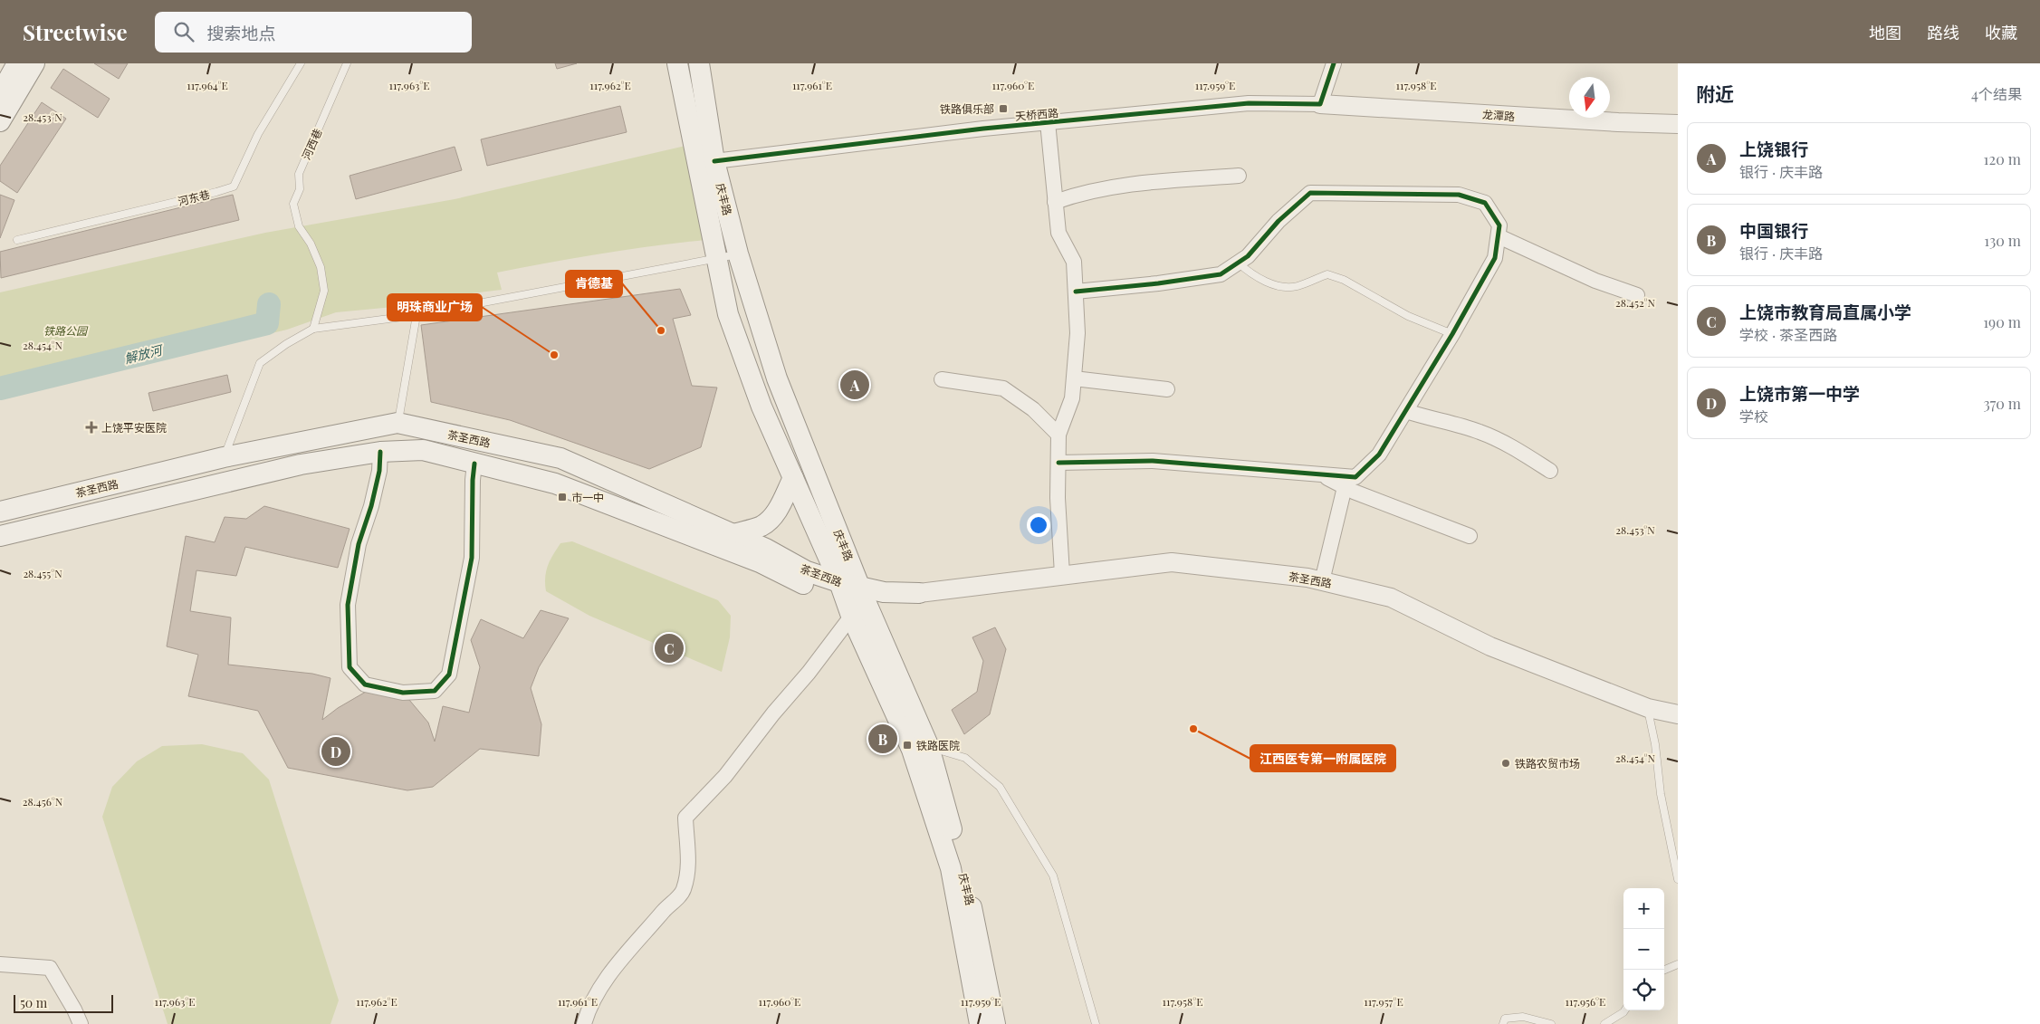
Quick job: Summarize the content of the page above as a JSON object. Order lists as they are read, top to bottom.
{
  "streets": {
    "main road": ["庆丰路", "茶圣西路"],
    "street": ["天桥西路", "龙潭路"],
    "lane": ["河西巷", "河东巷"]
  },
  "crossings": [
    ["天桥西路", "龙潭路"],
    ["天桥西路", "庆丰路"],
    ["庆丰路", "茶圣西路"]
  ],
  "water": ["解放河"],
  "parks": ["铁路公园"],
  "places": {
    "transit": ["铁路俱乐部", "市一中", "铁路医院"],
    "other": [
      "肯德基",
      "明珠商业广场",
      "江西医专第一附属医院",
      "铁路农贸市场"
    ],
    "health": ["上饶平安医院"]
  },
  "scale_bar": "50 m",
  "north": "bottom",
  "page": {
    "header": "Streetwise",
    "search": "搜索地点",
    "nav": ["地图", "路线", "收藏"],
    "heading": ["附近", "4个结果"],
    "list": [
      {
        "mark": "A",
        "name": "上饶银行",
        "note": "银行 · 庆丰路",
        "value": "120 m"
      },
      {
        "mark": "B",
        "name": "中国银行",
        "note": "银行 · 庆丰路",
        "value": "130 m"
      },
      {
        "mark": "C",
        "name": "上饶市教育局直属小学",
        "note": "学校 · 茶圣西路",
        "value": "190 m"
      },
      {
        "mark": "D",
        "name": "上饶市第一中学",
        "note": "学校",
        "value": "370 m"
      }
    ],
    "pins": [
      "A",
      "C",
      "B",
      "D"
    ],
    "map_buttons": ["+", "−"],
    "scale": "50 m"
  },
  "coordinates": [
    "117.964°E",
    "117.963°E",
    "117.962°E",
    "117.961°E",
    "117.960°E",
    "117.959°E",
    "117.958°E",
    "28.453°N",
    "28.452°N",
    "28.454°N",
    "28.455°N",
    "28.456°N",
    "117.957°E",
    "117.956°E"
  ]
}
